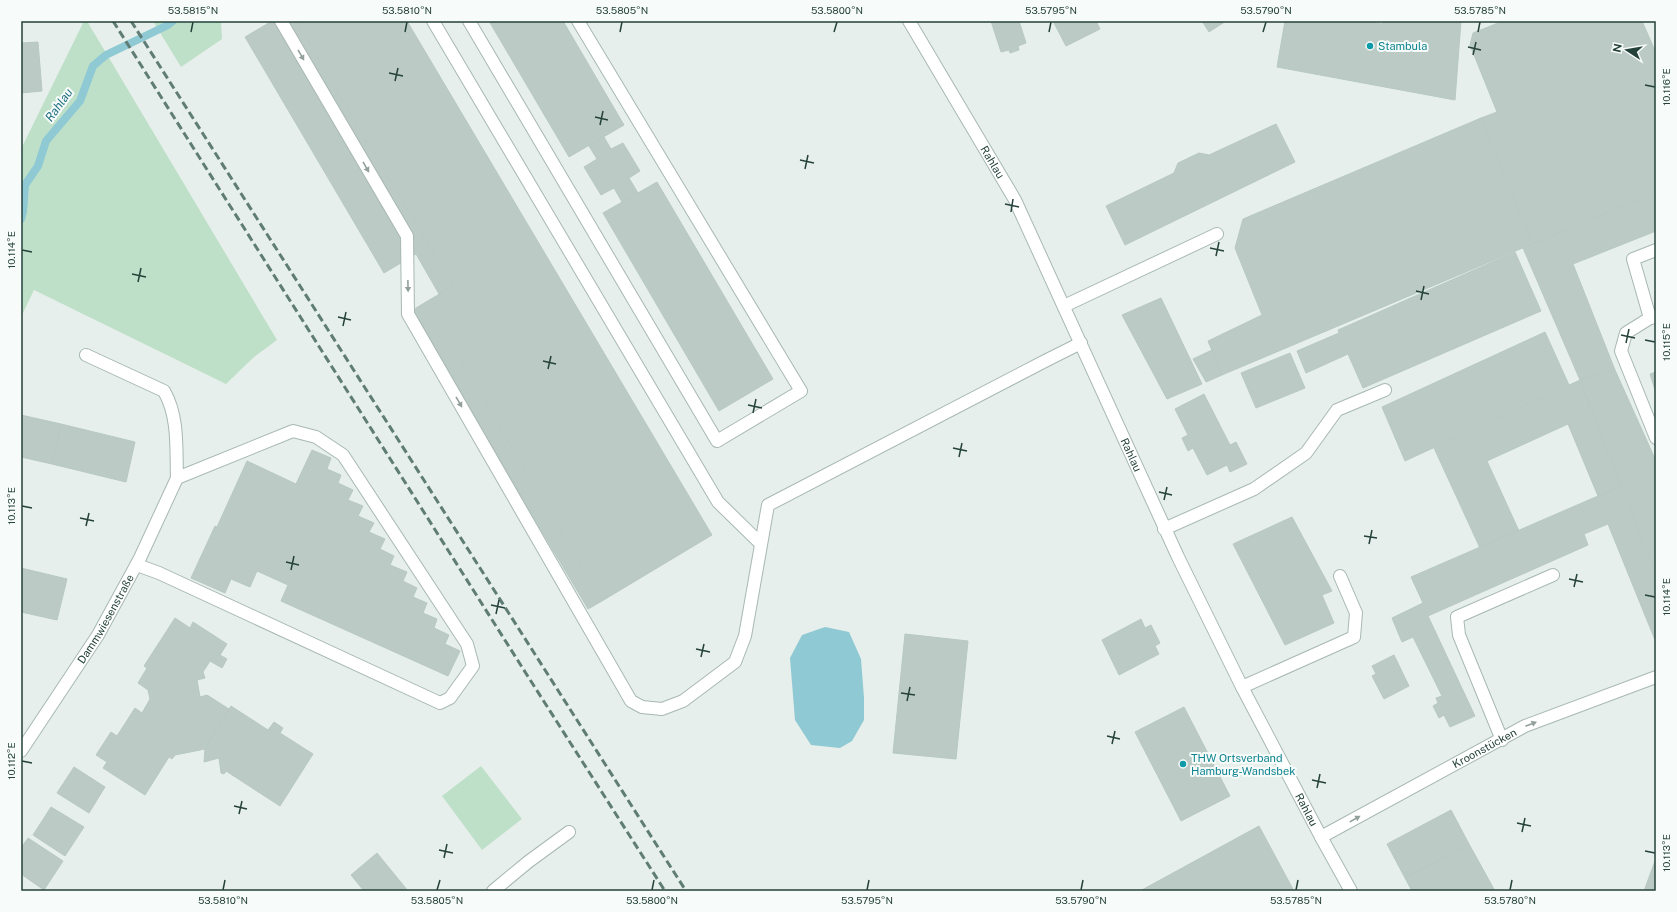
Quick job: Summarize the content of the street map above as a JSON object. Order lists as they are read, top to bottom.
{
  "streets": {
    "street": ["Rahlau", "Dammwiesenstraße", "Kroonstücken"]
  },
  "crossings": [
    ["Rahlau", "Kroonstücken"]
  ],
  "one_way": ["Kroonstücken"],
  "water": ["Rahlau"],
  "places": ["Stambula", "THW Ortsverband Hamburg-Wandsbek"],
  "north": "left",
  "coordinates": [
    "53.5815°N",
    "53.5810°N",
    "53.5805°N",
    "53.5800°N",
    "53.5795°N",
    "53.5790°N",
    "53.5785°N",
    "10.116°E",
    "10.114°E",
    "10.115°E",
    "10.113°E",
    "10.112°E",
    "53.5780°N"
  ]
}
